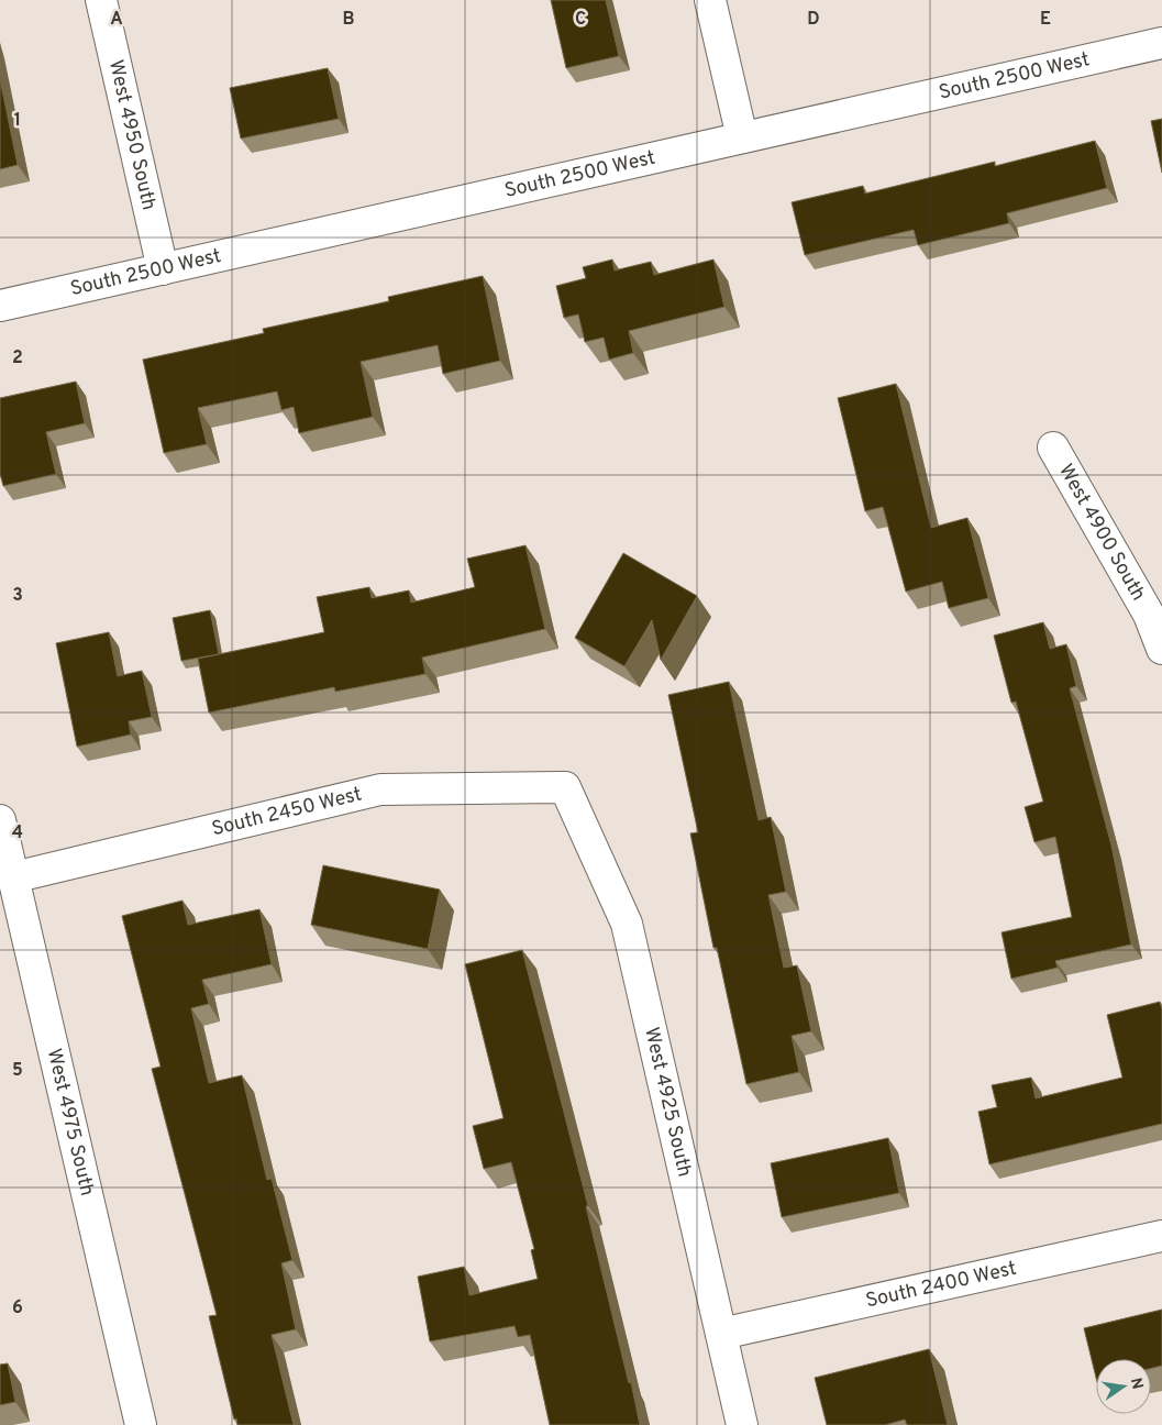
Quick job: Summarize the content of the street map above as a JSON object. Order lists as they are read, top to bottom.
{
  "streets": {
    "street": [
      "South 2500 West",
      "West 4950 South",
      "West 4900 South",
      "South 2450 West",
      "West 4925 South",
      "West 4975 South",
      "South 2400 West"
    ]
  },
  "crossings": [
    ["South 2500 West", "West 4950 South"],
    ["South 2450 West", "West 4925 South"],
    ["South 2450 West", "West 4975 South"],
    ["West 4925 South", "South 2400 West"]
  ],
  "north": "right",
  "grid": {
    "columns": [
      "A",
      "B",
      "C",
      "D",
      "E"
    ],
    "rows": [
      "1",
      "2",
      "3",
      "4",
      "5",
      "6"
    ]
  }
}
